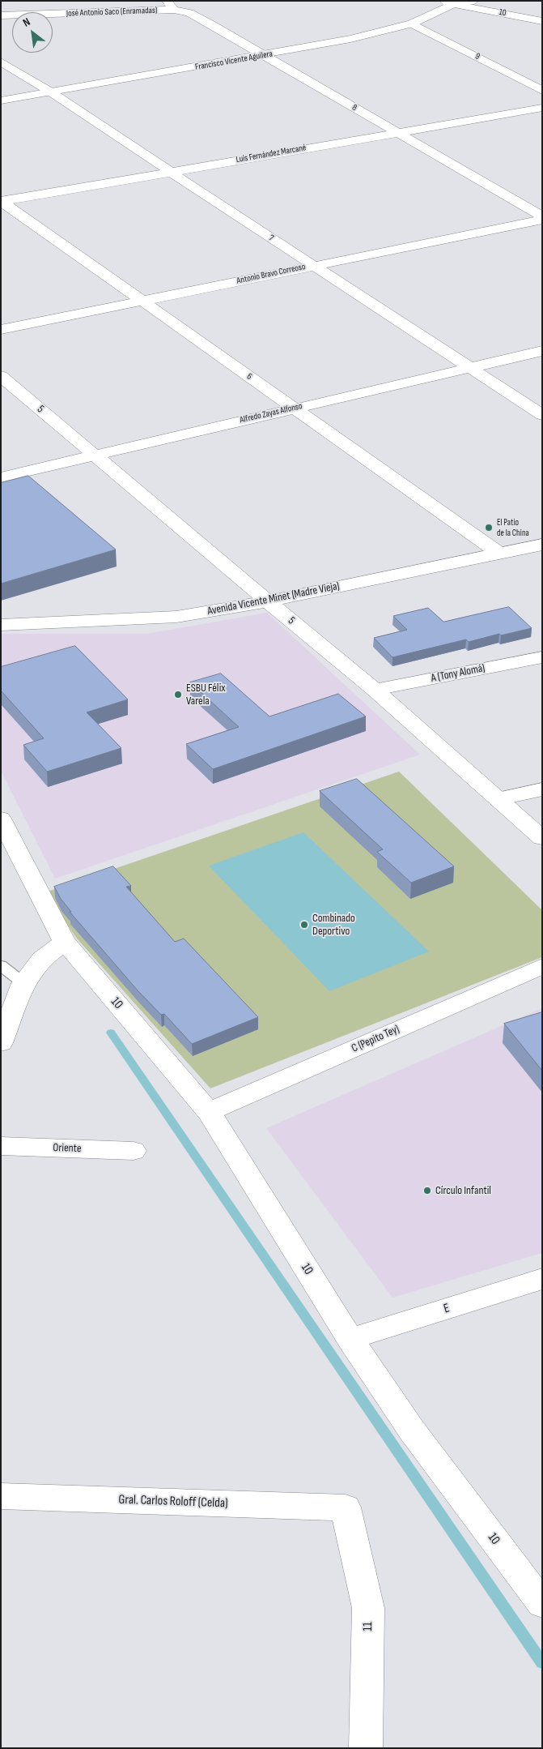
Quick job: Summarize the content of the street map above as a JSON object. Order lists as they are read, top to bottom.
{
  "streets": {
    "street": [
      "José Antonio Saco (Enramadas)",
      "10",
      "9",
      "Francisco Vicente Aguilera",
      "8",
      "Luis Fernández Marcané",
      "7",
      "Antonio Bravo Correoso",
      "6",
      "5",
      "Alfredo Zayas Alfonso",
      "Avenida Vicente Minet (Madre Vieja)",
      "A (Tony Alomá)",
      "C (Pepito Tey)",
      "Oriente",
      "E",
      "Gral. Carlos Roloff (Celda)",
      "11"
    ]
  },
  "crossings": [
    ["José Antonio Saco (Enramadas)", "8"],
    ["10", "Francisco Vicente Aguilera"],
    ["10", "C (Pepito Tey)"],
    ["10", "E"],
    ["9", "Francisco Vicente Aguilera"],
    ["Francisco Vicente Aguilera", "8"],
    ["Francisco Vicente Aguilera", "7"],
    ["8", "Luis Fernández Marcané"],
    ["Luis Fernández Marcané", "7"],
    ["Luis Fernández Marcané", "6"],
    ["7", "Antonio Bravo Correoso"],
    ["7", "Alfredo Zayas Alfonso"],
    ["Antonio Bravo Correoso", "6"],
    ["6", "Alfredo Zayas Alfonso"],
    ["6", "Avenida Vicente Minet (Madre Vieja)"],
    ["5", "Alfredo Zayas Alfonso"],
    ["5", "Avenida Vicente Minet (Madre Vieja)"],
    ["5", "A (Tony Alomá)"],
    ["Gral. Carlos Roloff (Celda)", "11"]
  ],
  "places": [
    "El Patio de la China",
    "ESBU Félix Varela",
    "Combinado Deportivo",
    "Círculo Infantil"
  ],
  "north": "top left"
}
